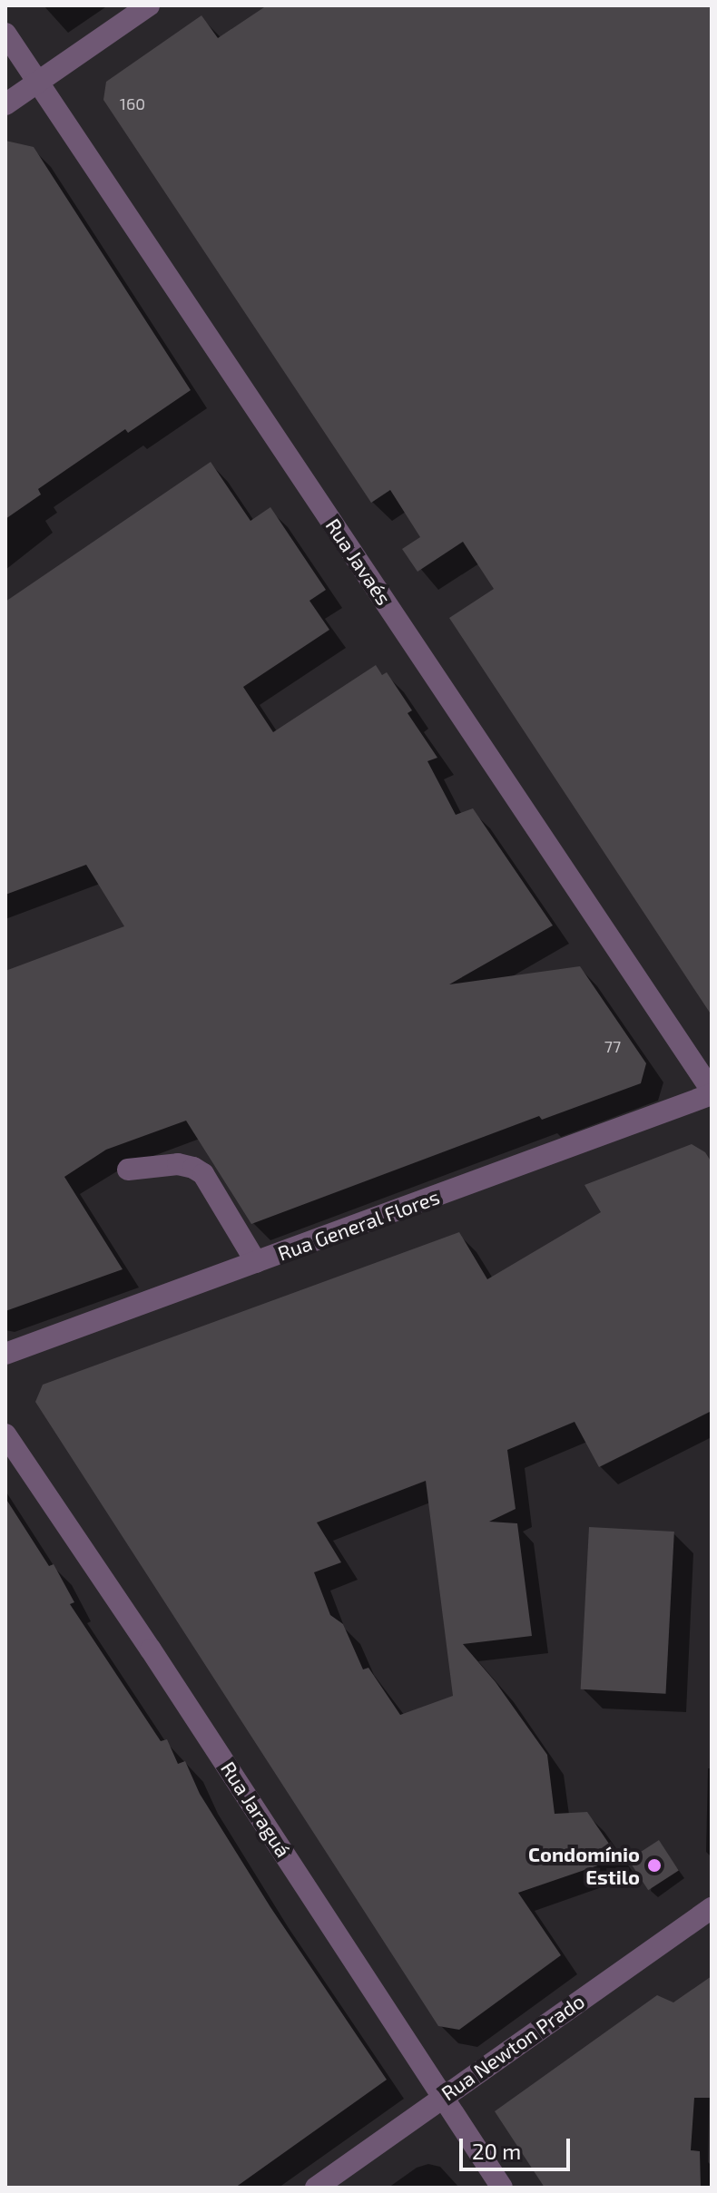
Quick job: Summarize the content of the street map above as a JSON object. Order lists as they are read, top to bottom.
{
  "streets": {
    "street": [
      "Rua Javaés",
      "Rua General Flores",
      "Rua Jaraguá",
      "Rua Newton Prado"
    ]
  },
  "crossings": [
    ["Rua Javaés", "Rua General Flores"],
    ["Rua Jaraguá", "Rua Newton Prado"]
  ],
  "places": ["Condomínio Estilo"],
  "house_numbers": ["160", "77"],
  "scale_bar": "20 m"
}
